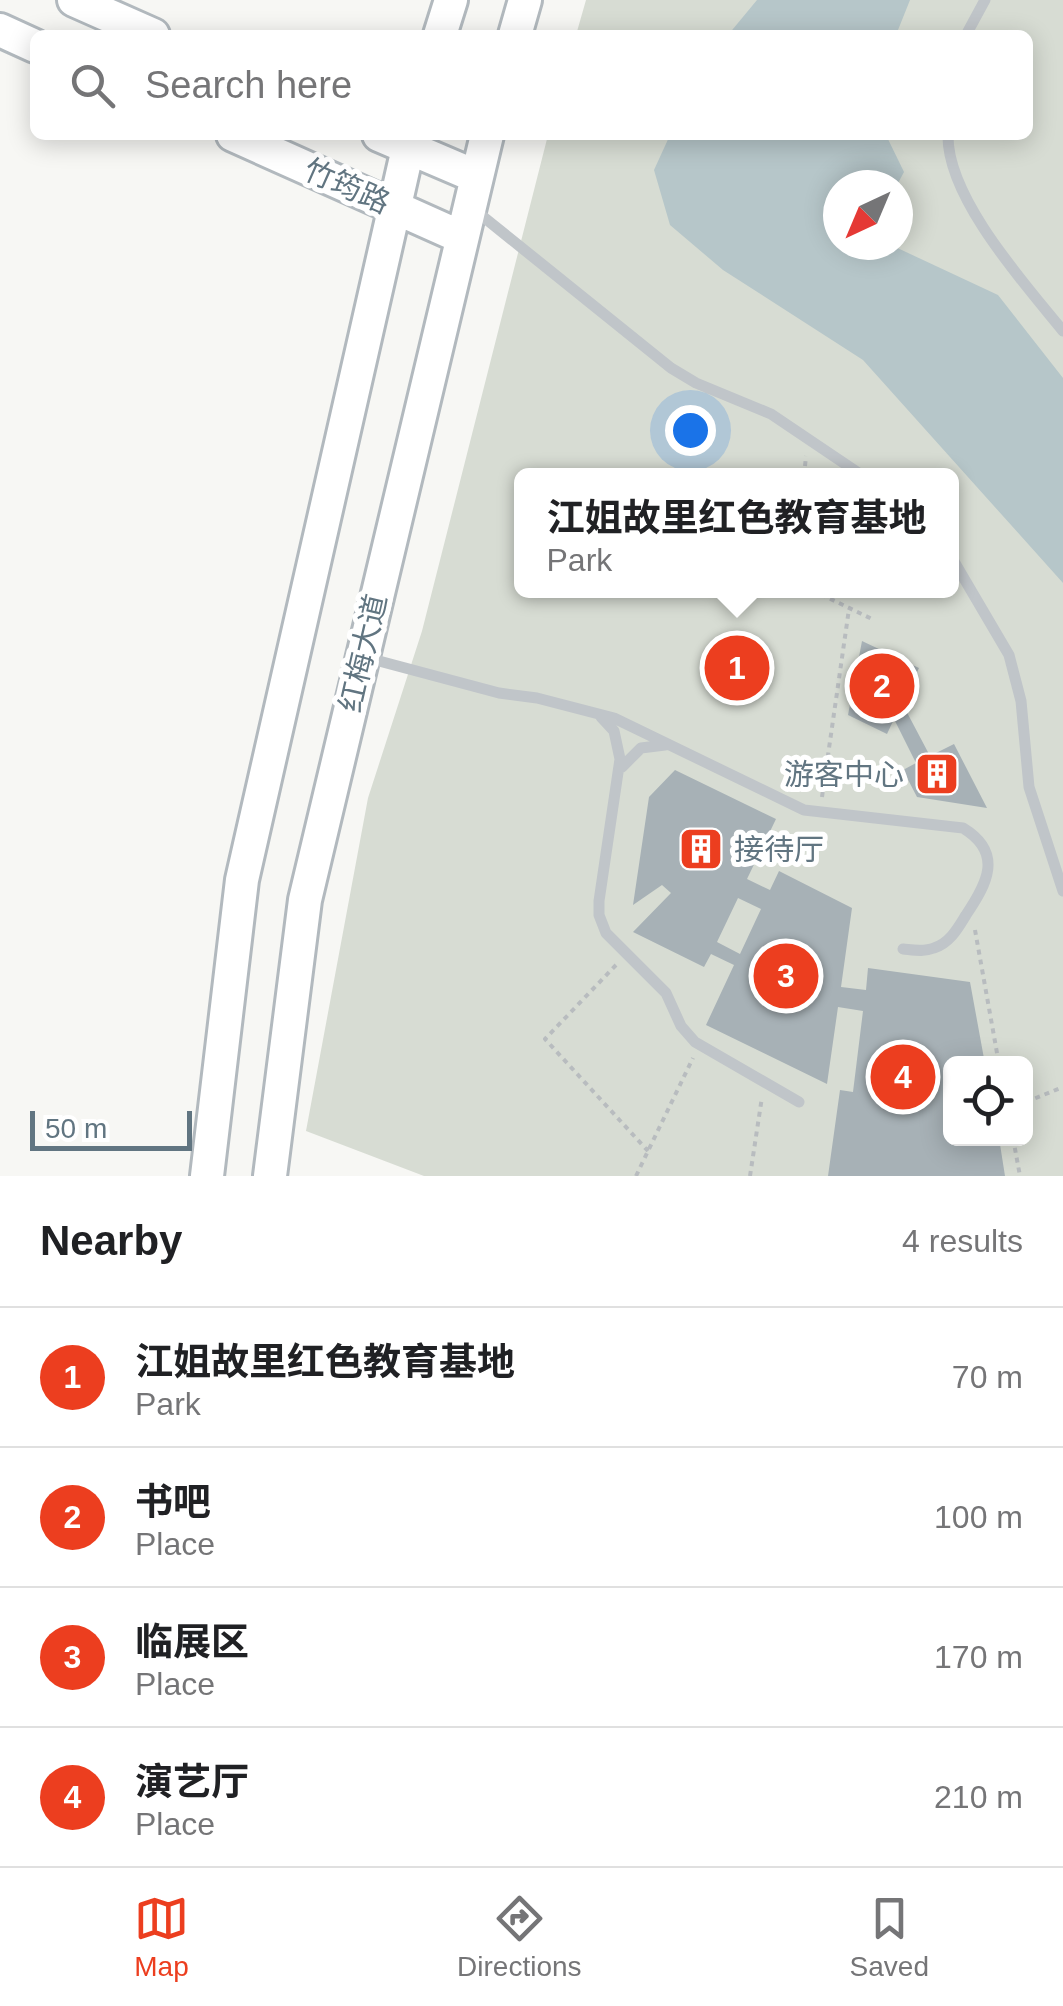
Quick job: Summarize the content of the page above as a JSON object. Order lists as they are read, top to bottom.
{
  "streets": {
    "main road": ["竹筠路", "红梅大道"]
  },
  "crossings": [
    ["竹筠路", "红梅大道"]
  ],
  "places": {
    "building": ["游客中心", "接待厅"]
  },
  "scale_bar": "50 m",
  "north": "bottom left",
  "page": {
    "search": "Search here",
    "popup": ["江姐故里红色教育基地", "Park"],
    "pins": [
      "1",
      "2",
      "3",
      "4"
    ],
    "scale": "50 m",
    "heading": ["Nearby", "4 results"],
    "list": [
      {
        "mark": "1",
        "name": "江姐故里红色教育基地",
        "note": "Park",
        "value": "70 m"
      },
      {
        "mark": "2",
        "name": "书吧",
        "note": "Place",
        "value": "100 m"
      },
      {
        "mark": "3",
        "name": "临展区",
        "note": "Place",
        "value": "170 m"
      },
      {
        "mark": "4",
        "name": "演艺厅",
        "note": "Place",
        "value": "210 m"
      }
    ],
    "nav": ["Map", "Directions", "Saved"]
  }
}
